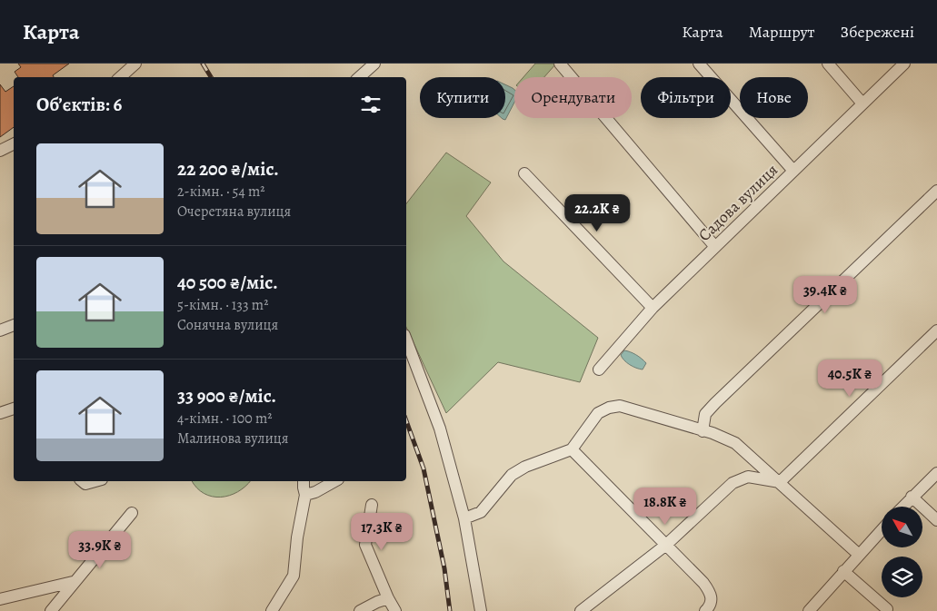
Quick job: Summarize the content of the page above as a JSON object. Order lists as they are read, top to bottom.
{
  "streets": {
    "street": ["Садова вулиця"]
  },
  "north": "top left",
  "page": {
    "header": "Карта",
    "nav": ["Карта", "Маршрут", "Збережені"],
    "chip": [
      "Купити",
      "Орендувати",
      "Фільтри",
      "Нове"
    ],
    "heading": "Об’єктів: 6",
    "list": [
      {
        "name": "22 200 ₴/міс.",
        "note": "2-кімн. · 54 m² · Очеретяна вулиця"
      },
      {
        "name": "40 500 ₴/міс.",
        "note": "5-кімн. · 133 m² · Сонячна вулиця"
      },
      {
        "name": "33 900 ₴/міс.",
        "note": "4-кімн. · 100 m² · Малинова вулиця"
      }
    ],
    "price": [
      "22.2K ₴",
      "39.4K ₴",
      "40.5K ₴",
      "18.8K ₴",
      "17.3K ₴",
      "33.9K ₴"
    ]
  }
}
